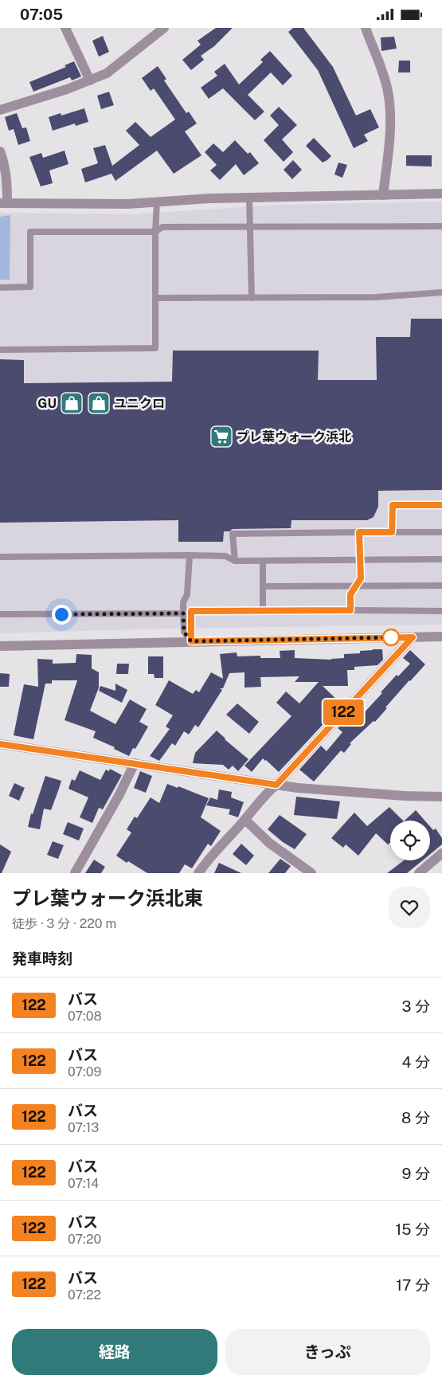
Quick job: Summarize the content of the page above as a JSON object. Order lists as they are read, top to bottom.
{
  "places": {
    "shop": ["GU", "ユニクロ"],
    "supermarket": ["プレ葉ウォーク浜北"]
  },
  "lines": ["bus line 122"],
  "page": {
    "status": "07:05",
    "on_map": "122",
    "heading": [
      ["プレ葉ウォーク浜北東", "徒歩 · 3 分 · 220 m"],
      "発車時刻"
    ],
    "list": [
      {
        "mark": "122",
        "name": "バス",
        "note": "07:08",
        "value": "3 分"
      },
      {
        "mark": "122",
        "name": "バス",
        "note": "07:09",
        "value": "4 分"
      },
      {
        "mark": "122",
        "name": "バス",
        "note": "07:13",
        "value": "8 分"
      },
      {
        "mark": "122",
        "name": "バス",
        "note": "07:14",
        "value": "9 分"
      },
      {
        "mark": "122",
        "name": "バス",
        "note": "07:20",
        "value": "15 分"
      },
      {
        "mark": "122",
        "name": "バス",
        "note": "07:22",
        "value": "17 分"
      }
    ],
    "buttons": ["経路", "きっぷ"]
  }
}
